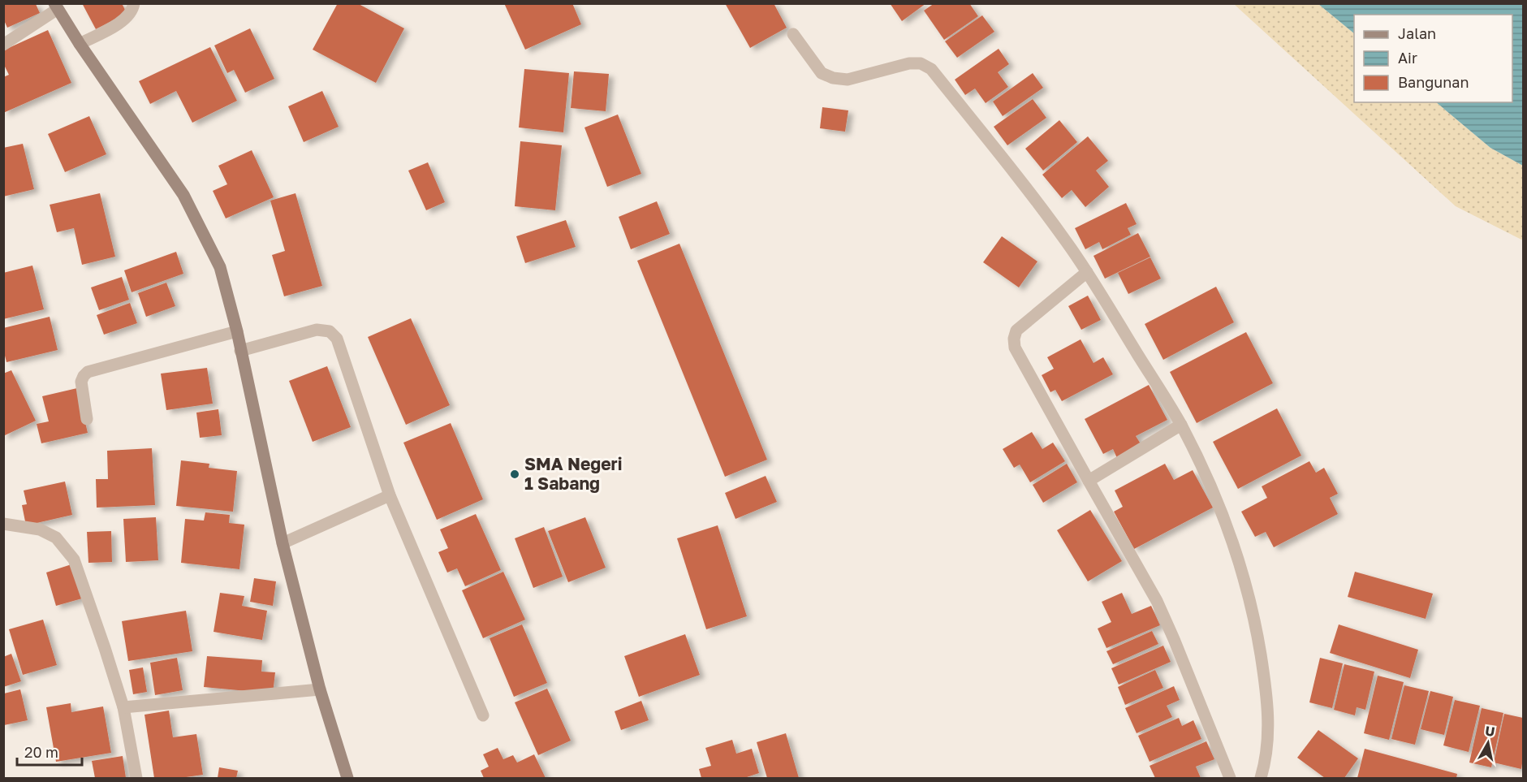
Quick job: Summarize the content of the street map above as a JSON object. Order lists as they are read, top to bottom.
{
  "places": ["SMA Negeri 1 Sabang"],
  "legend": ["Jalan", "Air", "Bangunan"],
  "scale_bar": "20 m",
  "north": "top"
}
